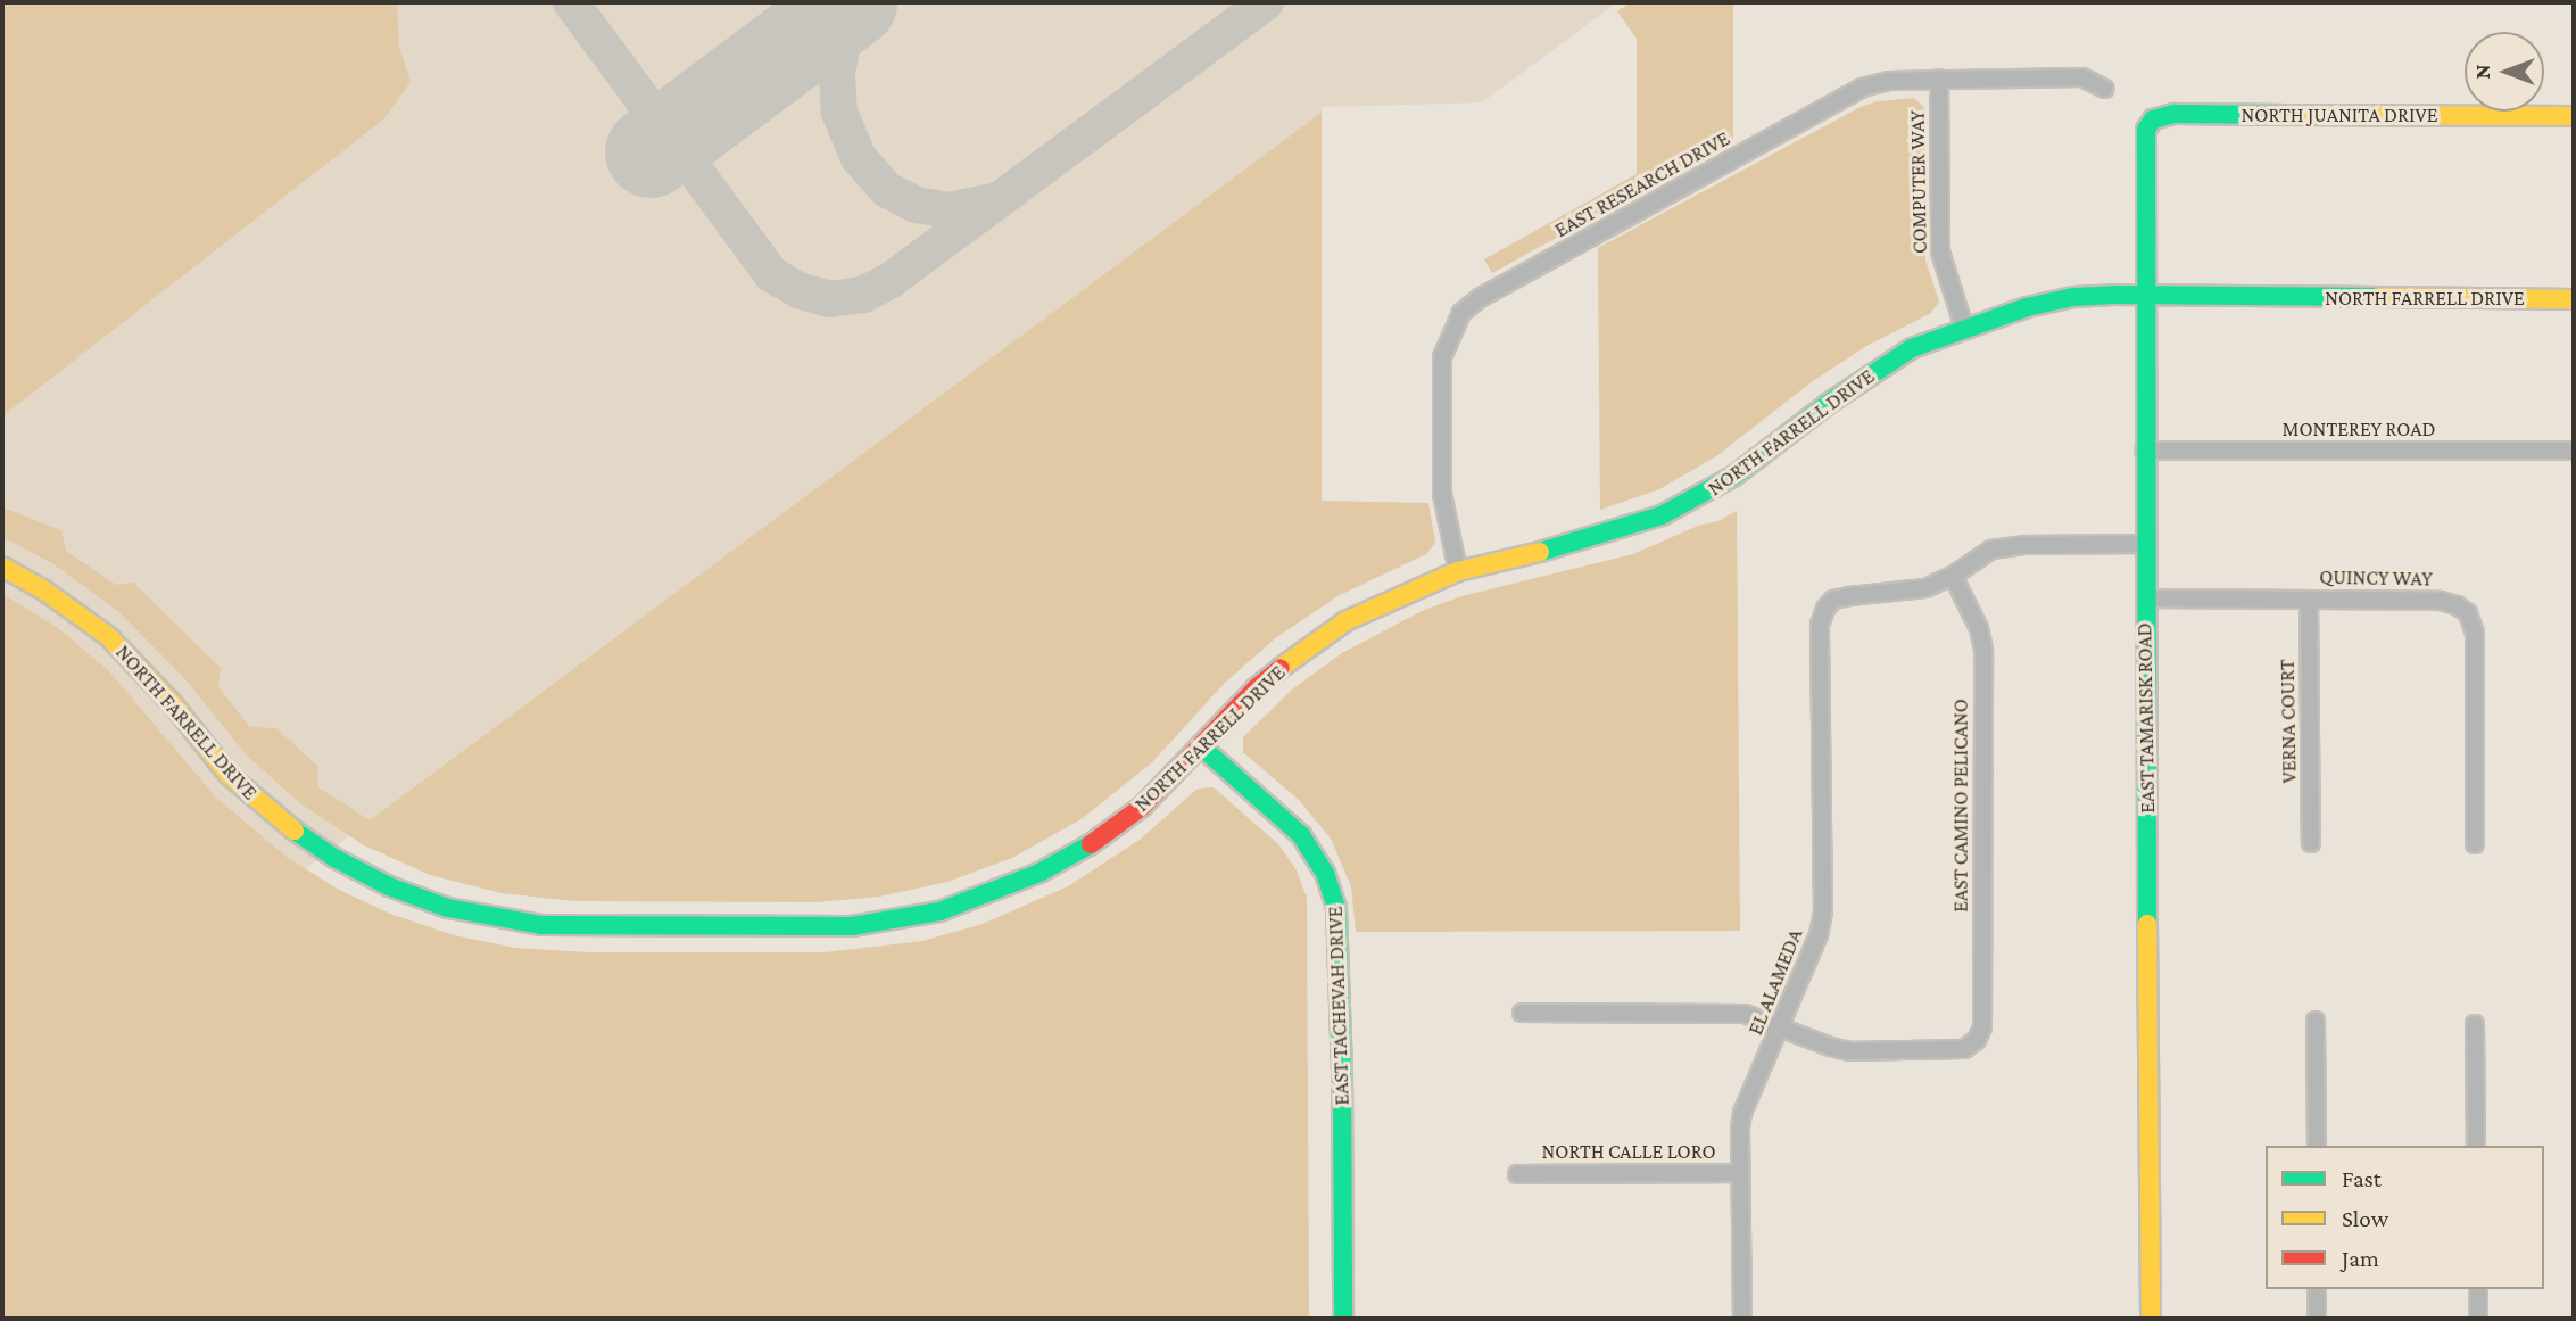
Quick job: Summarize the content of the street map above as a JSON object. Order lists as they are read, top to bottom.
{
  "streets": {
    "street": [
      "NORTH JUANITA DRIVE",
      "COMPUTER WAY",
      "EAST RESEARCH DRIVE",
      "NORTH FARRELL DRIVE",
      "MONTEREY ROAD",
      "QUINCY WAY",
      "EAST TAMARISK ROAD",
      "VERNA COURT",
      "EAST CAMINO PELICANO",
      "EL ALAMEDA",
      "EAST TACHEVAH DRIVE",
      "NORTH CALLE LORO"
    ]
  },
  "crossings": [
    ["NORTH JUANITA DRIVE", "EAST TAMARISK ROAD"],
    ["COMPUTER WAY", "EAST RESEARCH DRIVE"],
    ["COMPUTER WAY", "NORTH FARRELL DRIVE"],
    ["EAST RESEARCH DRIVE", "NORTH FARRELL DRIVE"],
    ["NORTH FARRELL DRIVE", "EAST TAMARISK ROAD"],
    ["NORTH FARRELL DRIVE", "EAST TACHEVAH DRIVE"],
    ["MONTEREY ROAD", "EAST TAMARISK ROAD"],
    ["QUINCY WAY", "EAST TAMARISK ROAD"],
    ["QUINCY WAY", "VERNA COURT"],
    ["EAST CAMINO PELICANO", "EL ALAMEDA"],
    ["EL ALAMEDA", "NORTH CALLE LORO"]
  ],
  "legend": ["Fast", "Slow", "Jam"],
  "north": "left"
}
